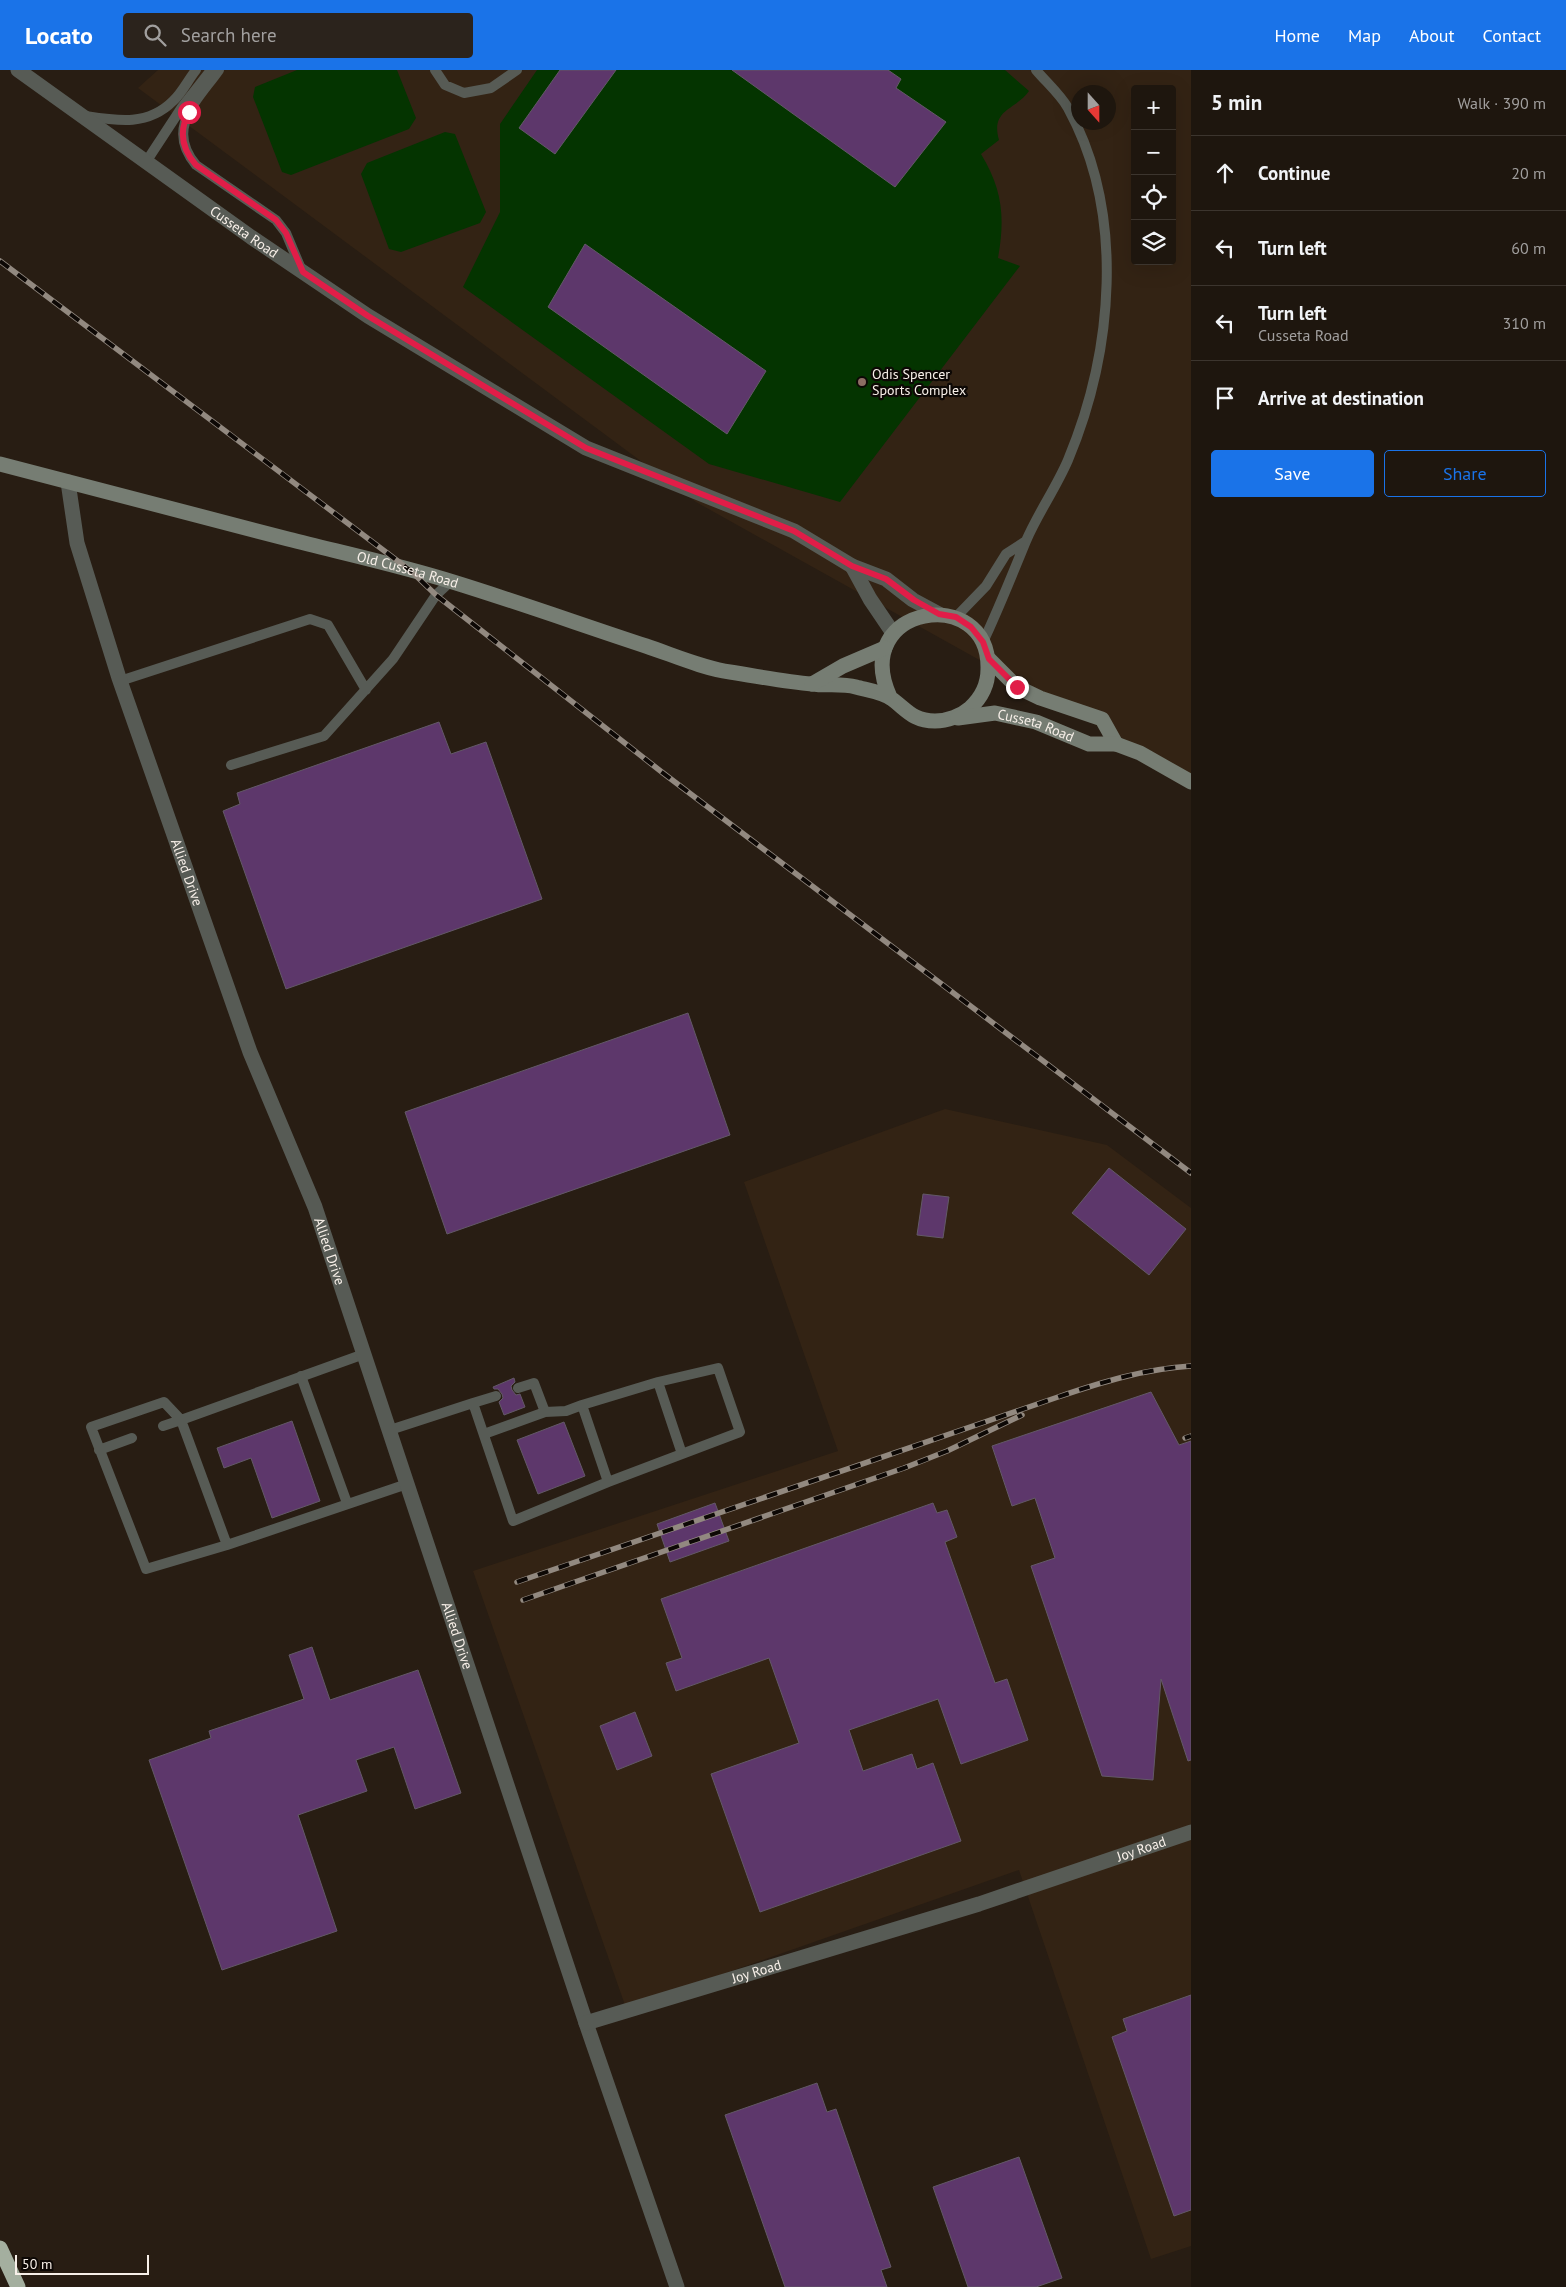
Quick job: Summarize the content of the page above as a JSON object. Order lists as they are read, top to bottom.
{
  "streets": {
    "street": [
      "Cusseta Road",
      "Old Cusseta Road",
      "Allied Drive",
      "Joy Road"
    ]
  },
  "crossings": [
    ["Cusseta Road", "Old Cusseta Road"],
    ["Old Cusseta Road", "Allied Drive"],
    ["Allied Drive", "Joy Road"]
  ],
  "places": ["Odis Spencer Sports Complex"],
  "scale_bar": "50 m",
  "north": "bottom",
  "page": {
    "header": "Locato",
    "search": "Search here",
    "nav": [
      "Home",
      "Map",
      "About",
      "Contact"
    ],
    "heading": ["5 min", "Walk · 390 m"],
    "map_buttons": ["+", "−"],
    "list": [
      ["Continue", "20 m"],
      ["Turn left", "60 m"],
      ["Turn left", "Cusseta Road", "310 m"],
      "Arrive at destination"
    ],
    "buttons": ["Save", "Share"],
    "scale": "50 m"
  }
}
